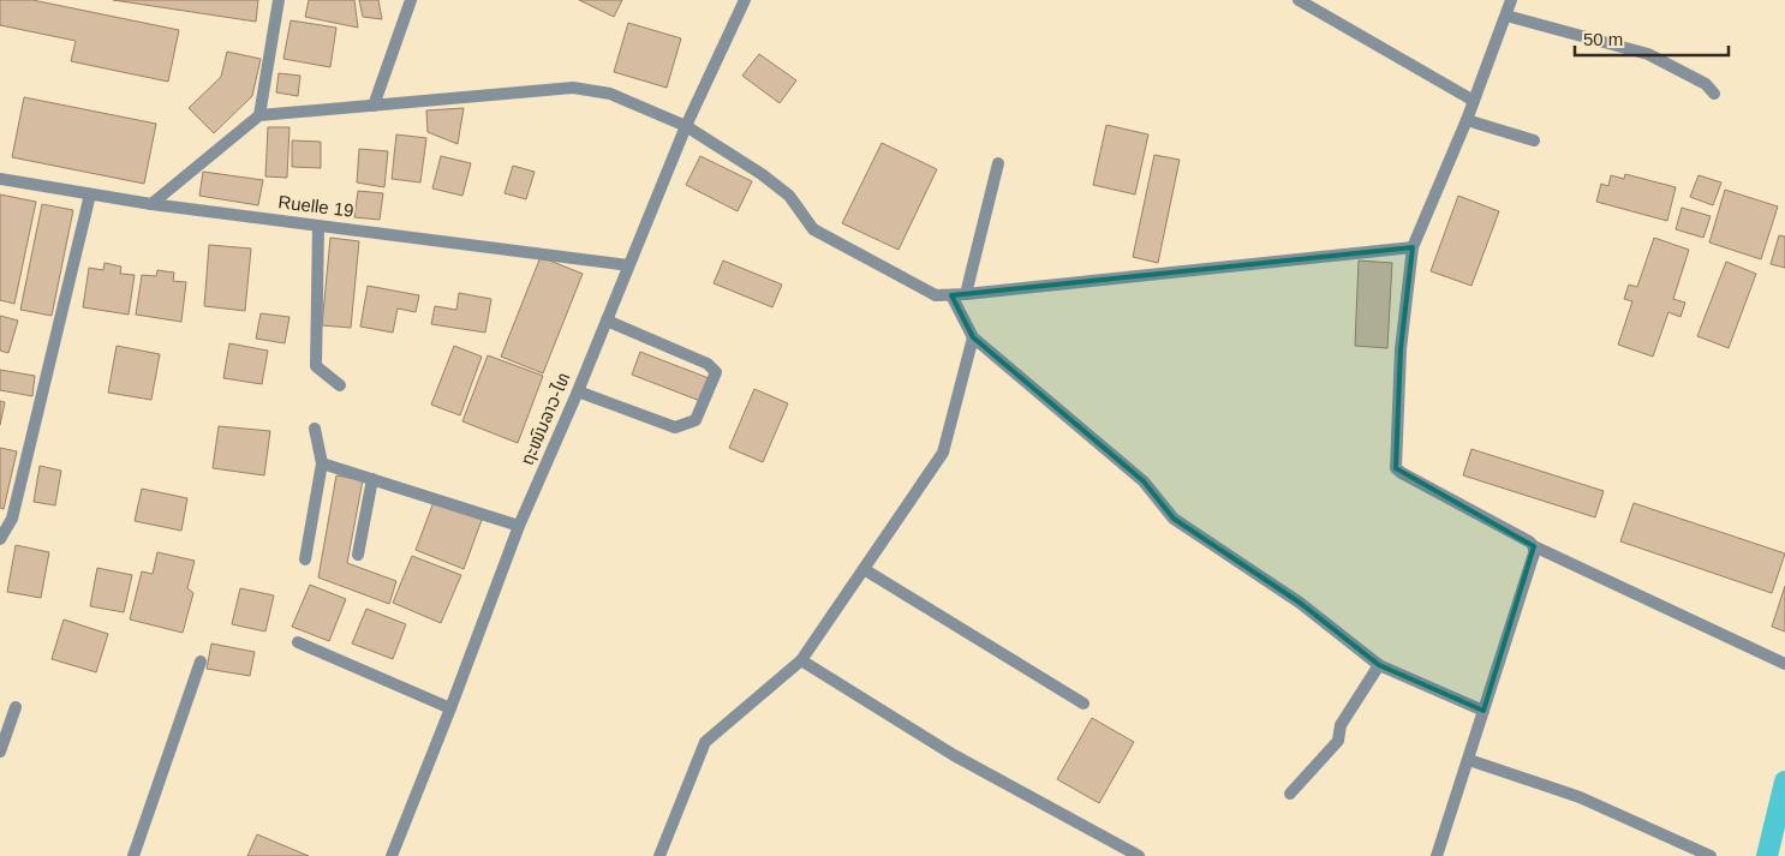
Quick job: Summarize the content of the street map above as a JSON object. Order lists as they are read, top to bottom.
{
  "streets": {
    "street": ["Ruelle 19", "ຖະໜົນລາວ-ໄທ"]
  },
  "crossings": [
    ["Ruelle 19", "ຖະໜົນລາວ-ໄທ"]
  ],
  "scale_bar": "50 m"
}
